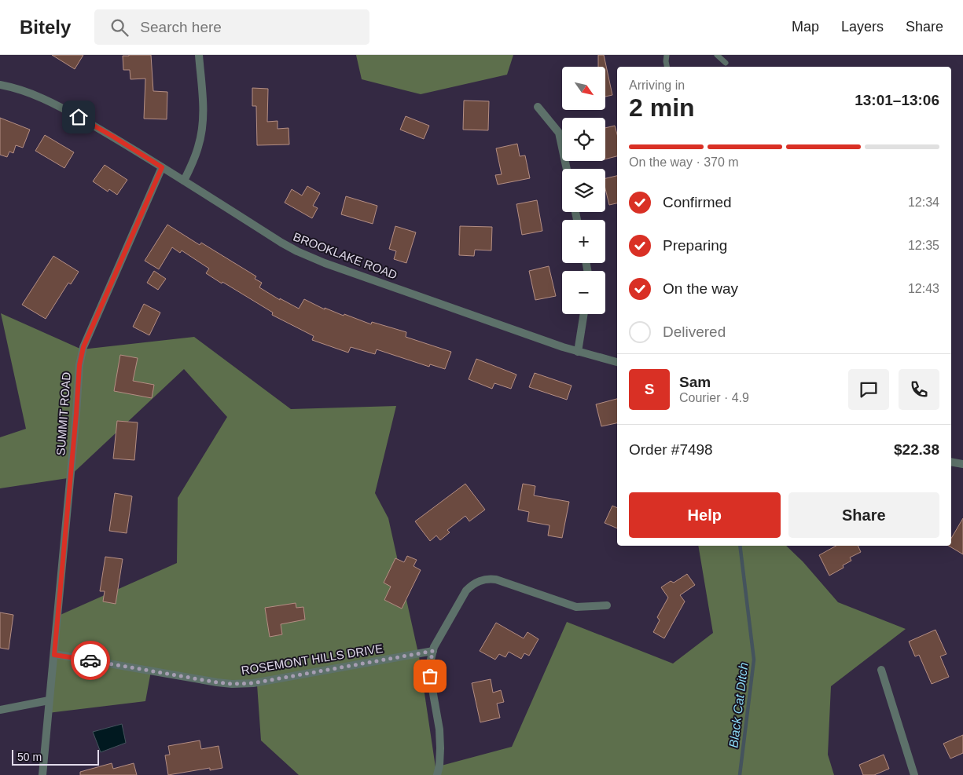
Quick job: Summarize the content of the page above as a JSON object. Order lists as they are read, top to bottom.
{
  "streets": {
    "street": ["BROOKLAKE ROAD", "SUMMIT ROAD", "ROSEMONT HILLS DRIVE"]
  },
  "crossings": [
    ["BROOKLAKE ROAD", "SUMMIT ROAD"],
    ["SUMMIT ROAD", "ROSEMONT HILLS DRIVE"]
  ],
  "water": ["Black Cat Ditch"],
  "scale_bar": "50 m",
  "north": "bottom right",
  "page": {
    "header": "Bitely",
    "search": "Search here",
    "nav": ["Map", "Layers", "Share"],
    "map_buttons": ["+", "−"],
    "heading": ["2 min", "Arriving in", "13:01–13:06"],
    "panel": [
      "Sam",
      "Courier · 4.9",
      "Order #7498",
      "$22.38"
    ],
    "bar": "On the way · 370 m",
    "list": [
      ["Confirmed", "12:34"],
      ["Preparing", "12:35"],
      ["On the way", "12:43"],
      "Delivered"
    ],
    "round": "S",
    "buttons": ["Help", "Share"],
    "scale": "50 m"
  }
}
